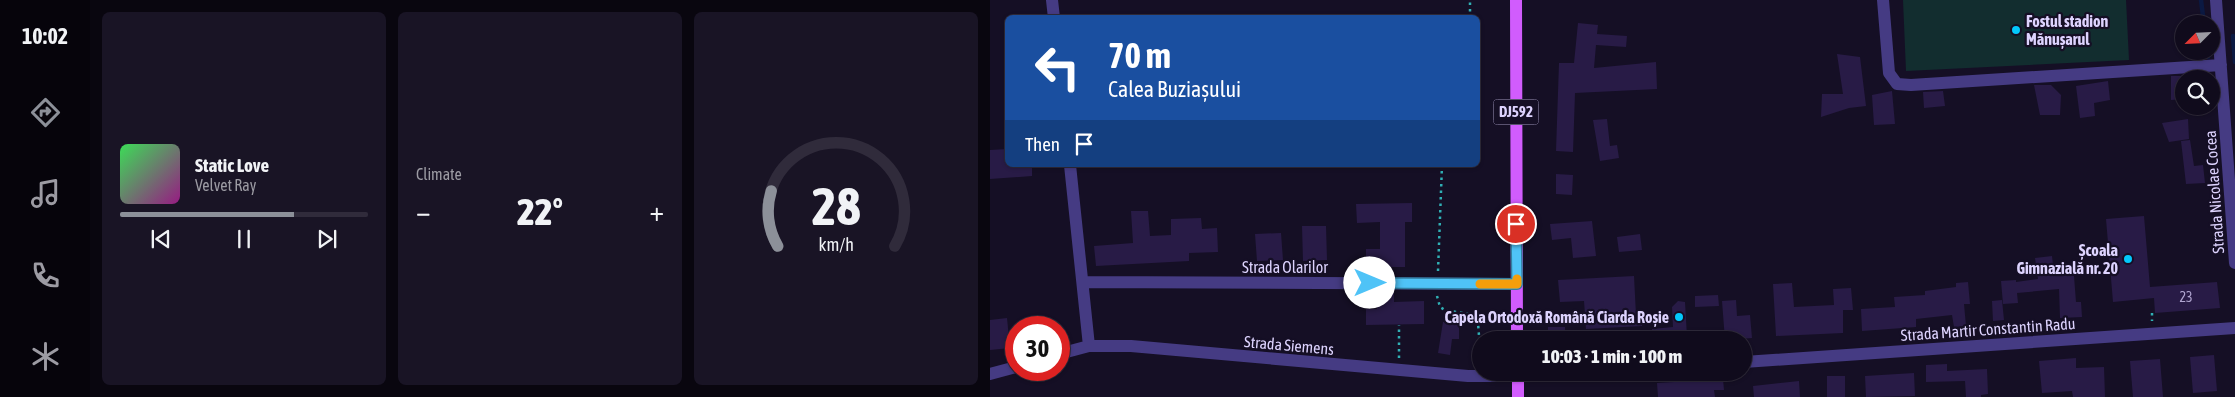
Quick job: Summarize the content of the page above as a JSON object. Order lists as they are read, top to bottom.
{
  "streets": {
    "main road": ["DJ592"],
    "street": [
      "Strada Nicolae Cocea",
      "Strada Olarilor",
      "Strada Martir Constantin Radu",
      "Strada Siemens"
    ]
  },
  "crossings": [
    ["DJ592", "Strada Olarilor"]
  ],
  "places": ["Fostul stadion Mănușarul", "Școala Gimnazială nr. 20", "Capela Ortodoxă Română Ciarda Roșie"],
  "house_numbers": ["23"],
  "north": "bottom left",
  "page": {
    "tabs": "10:02",
    "tile": "Climate",
    "turn": ["70 m", "Calea Buziașului"],
    "then": "Then",
    "song": ["Static Love", "Velvet Ray"],
    "heat": ["−", "22°", "+"],
    "limit": "30",
    "trip": "10:03 · 1 min · 100 m",
    "gauge": ["28", "km/h"]
  }
}
